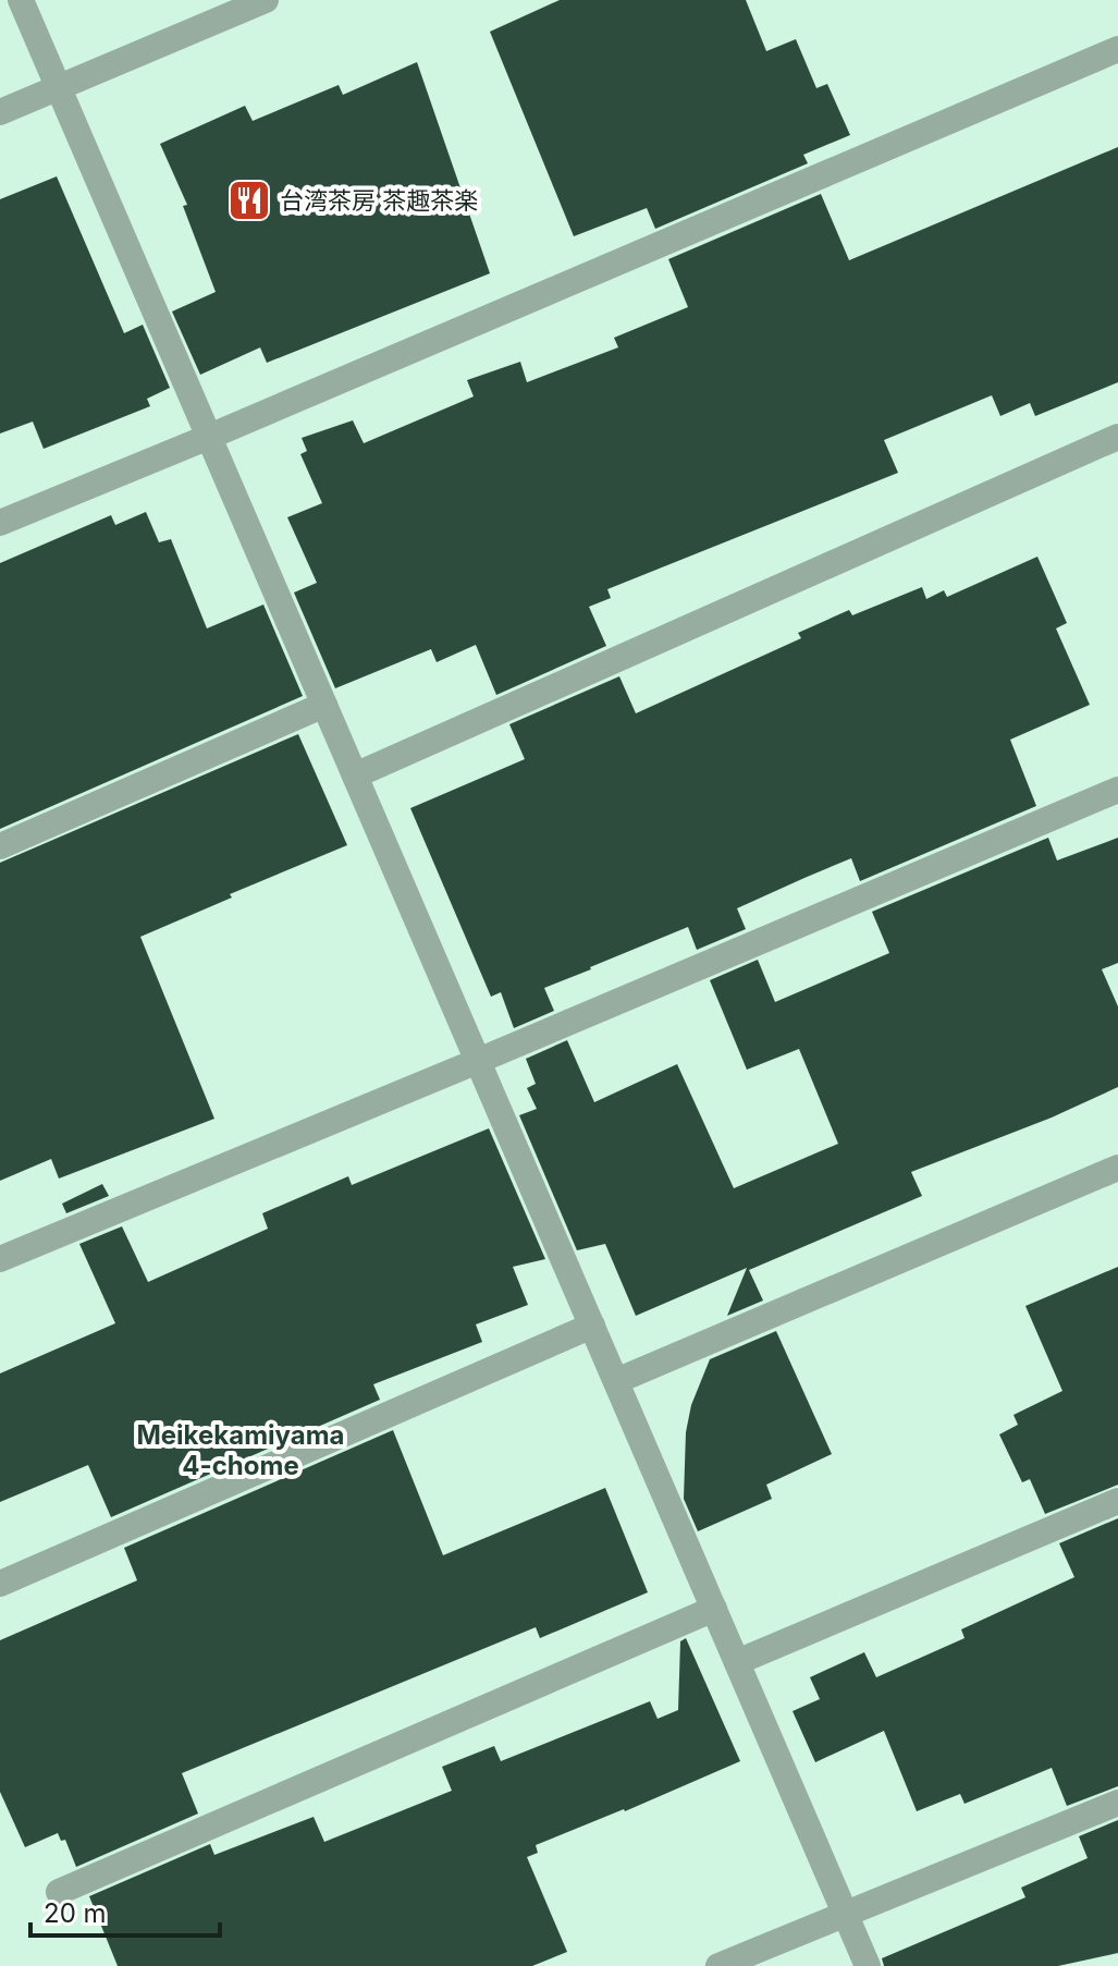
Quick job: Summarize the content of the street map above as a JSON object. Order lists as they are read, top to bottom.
{
  "districts": ["Meikekamiyama 4-chome"],
  "places": {
    "restaurant": ["台湾茶房 茶趣茶楽"]
  },
  "scale_bar": "20 m"
}
